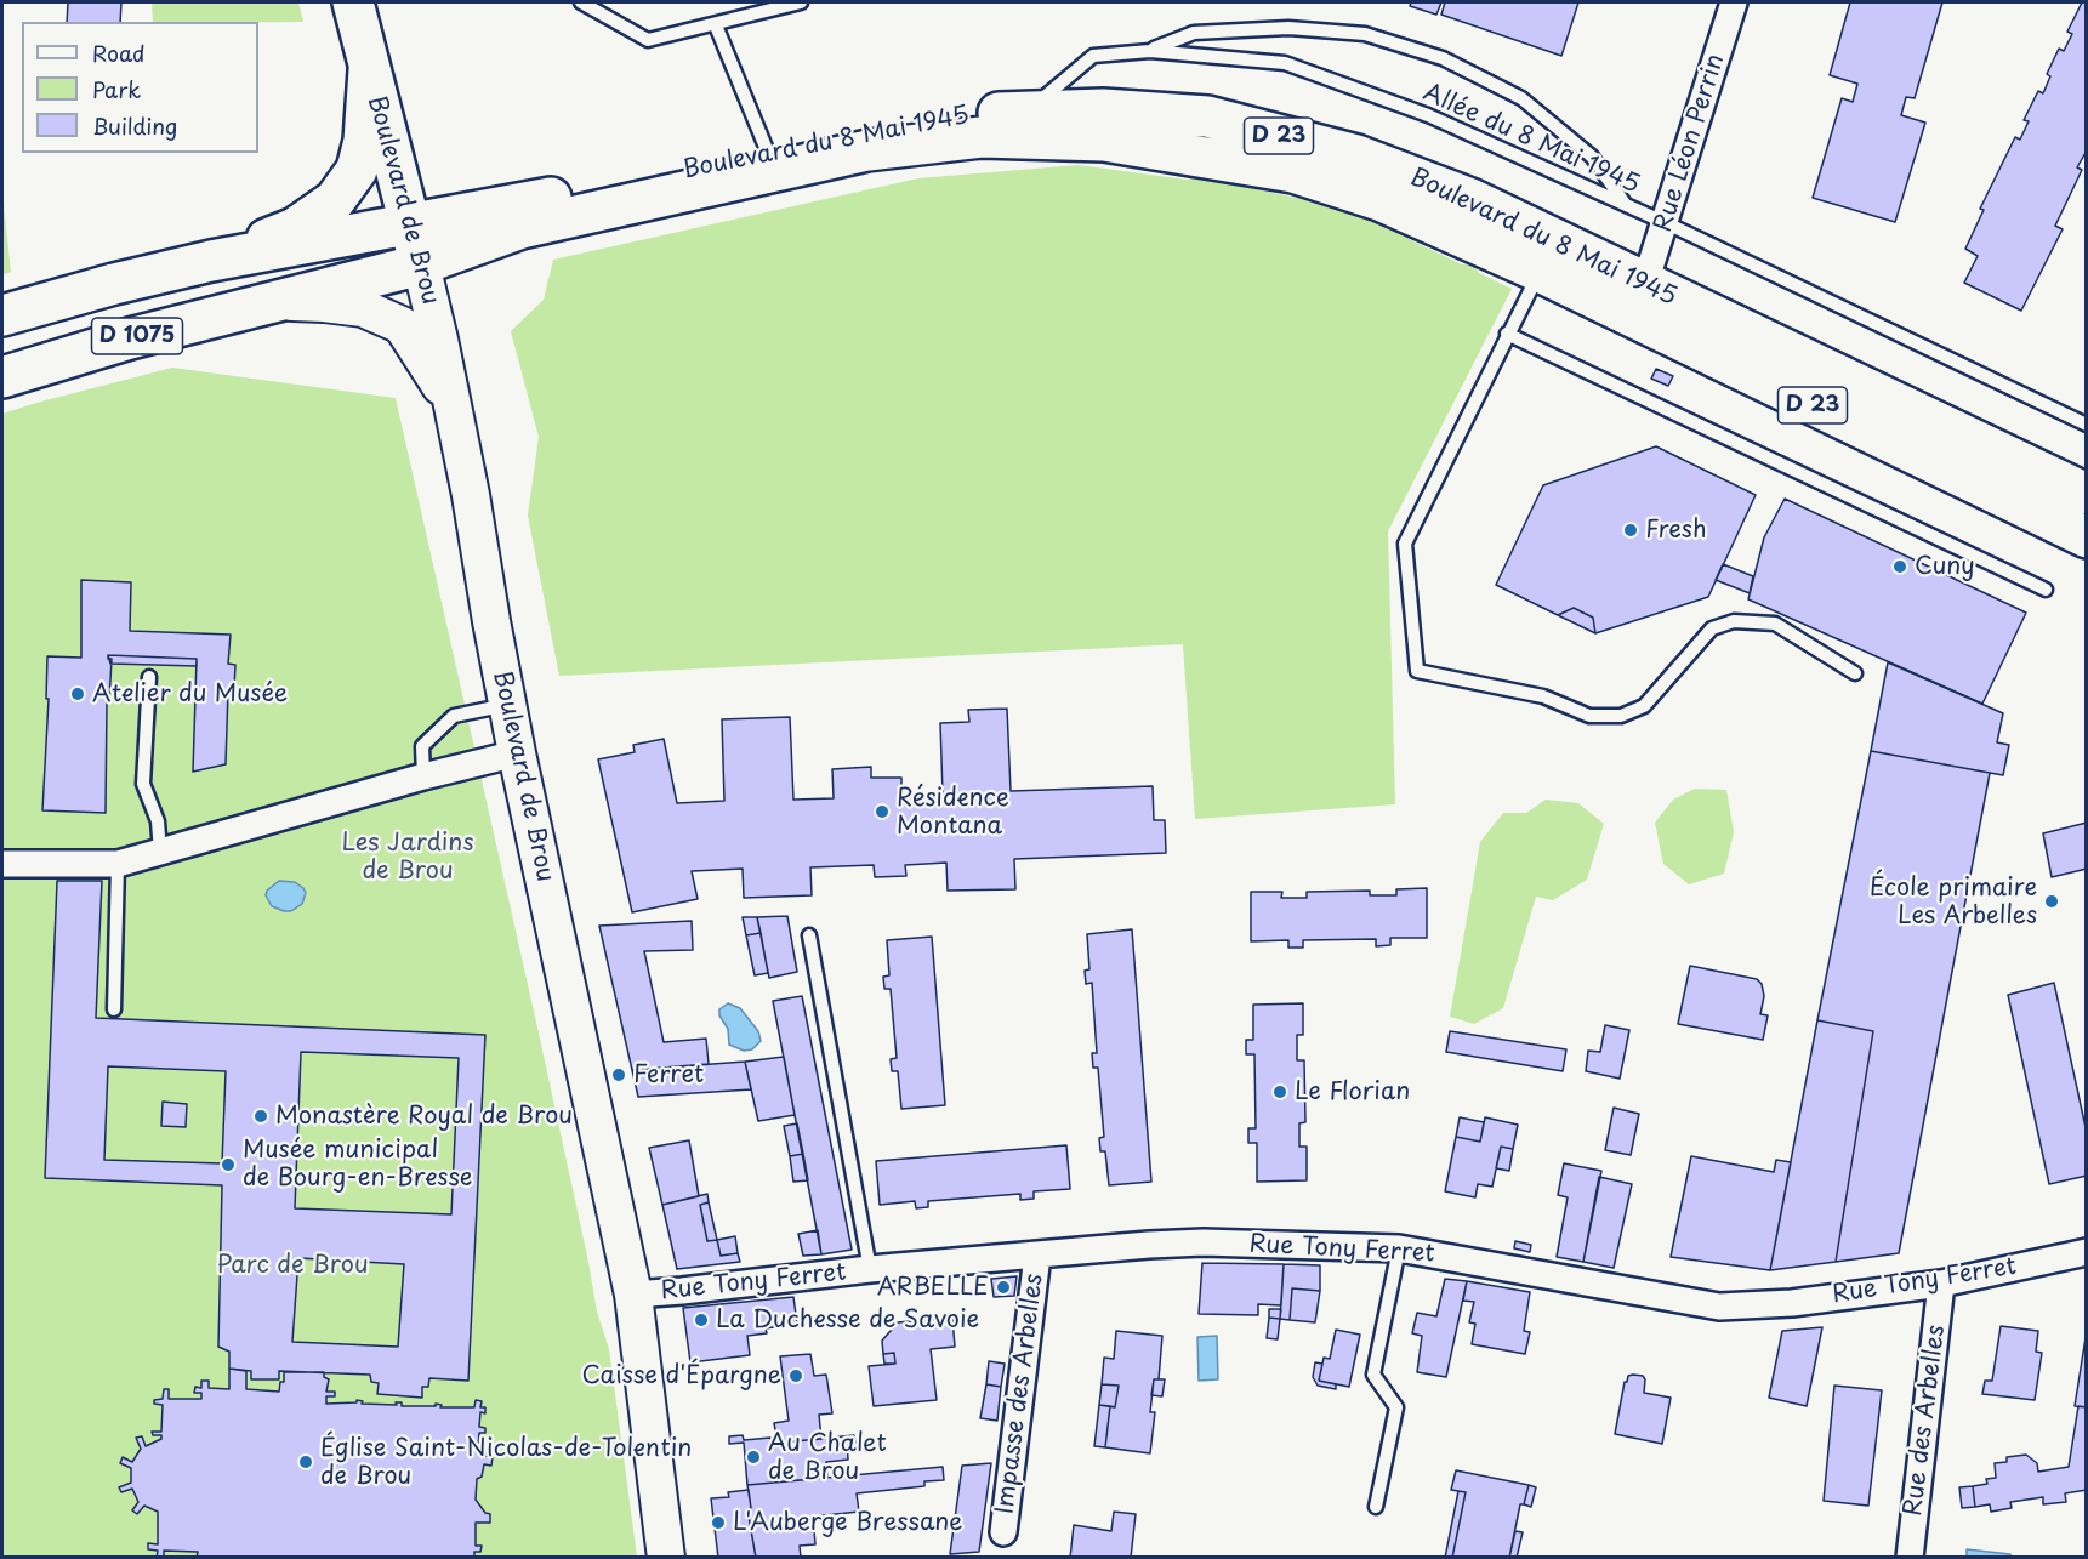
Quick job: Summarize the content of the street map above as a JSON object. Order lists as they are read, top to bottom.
{
  "streets": {
    "main road": [
      "D 23",
      "Boulevard du 8 Mai 1945",
      "Boulevard de Brou",
      "D 1075"
    ],
    "street": [
      "Rue Léon Perrin",
      "Rue Tony Ferret",
      "Impasse des Arbelles",
      "Rue des Arbelles"
    ],
    "lane": ["Allée du 8 Mai 1945"]
  },
  "crossings": [
    ["Allée du 8 Mai 1945", "Boulevard du 8 Mai 1945"],
    ["Allée du 8 Mai 1945", "Rue Léon Perrin"],
    ["Boulevard du 8 Mai 1945", "Rue Léon Perrin"],
    ["Boulevard du 8 Mai 1945", "Boulevard de Brou"],
    ["Boulevard du 8 Mai 1945", "D 1075"],
    ["Boulevard de Brou", "D 1075"],
    ["Boulevard de Brou", "Rue Tony Ferret"],
    ["Rue Tony Ferret", "Impasse des Arbelles"],
    ["Rue Tony Ferret", "Rue des Arbelles"]
  ],
  "parks": ["Les Jardins de Brou", "Parc de Brou"],
  "places": [
    "Fresh",
    "Cuny",
    "Atelier du Musée",
    "Résidence Montana",
    "École primaire Les Arbelles",
    "Ferret",
    "Le Florian",
    "Monastère Royal de Brou",
    "Musée municipal de Bourg-en-Bresse",
    "ARBELLE",
    "La Duchesse de Savoie",
    "Caisse d'Épargne",
    "Au Chalet de Brou",
    "Église Saint-Nicolas-de-Tolentin de Brou",
    "L'Auberge Bressane"
  ],
  "legend": ["Road", "Park", "Building"]
}
